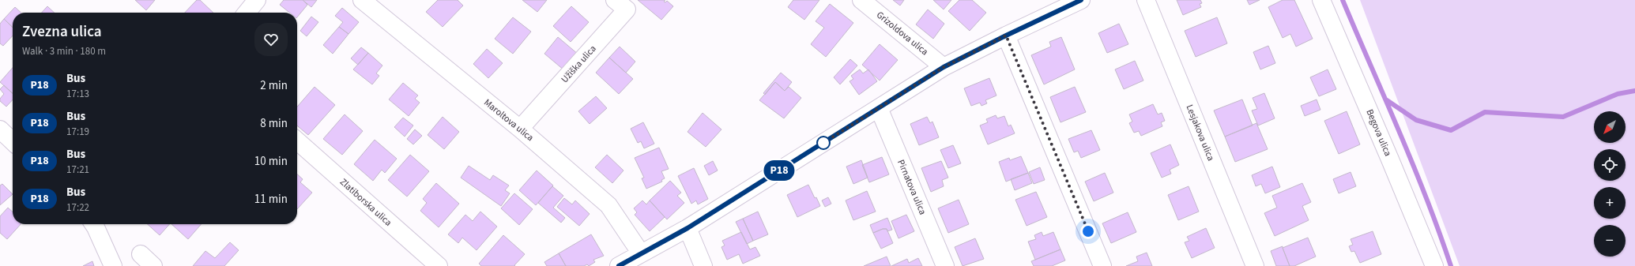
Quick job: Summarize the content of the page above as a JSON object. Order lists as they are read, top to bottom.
{
  "streets": {
    "street": [
      "Grizoldova ulica",
      "Užiška ulica",
      "Maroltova ulica",
      "Lesjakova ulica",
      "Begova ulica",
      "Pirnatova ulica",
      "Zlatiborska ulica"
    ]
  },
  "crossings": [
    ["Užiška ulica", "Maroltova ulica"]
  ],
  "lines": ["bus line P18"],
  "north": "bottom left",
  "page": {
    "on_map": "P18",
    "heading": ["Zvezna ulica", "Walk · 3 min · 180 m"],
    "list": [
      {
        "mark": "P18",
        "name": "Bus",
        "note": "17:13",
        "value": "2 min"
      },
      {
        "mark": "P18",
        "name": "Bus",
        "note": "17:19",
        "value": "8 min"
      },
      {
        "mark": "P18",
        "name": "Bus",
        "note": "17:21",
        "value": "10 min"
      },
      {
        "mark": "P18",
        "name": "Bus",
        "note": "17:22",
        "value": "11 min"
      }
    ],
    "map_buttons": ["+", "−"]
  }
}
